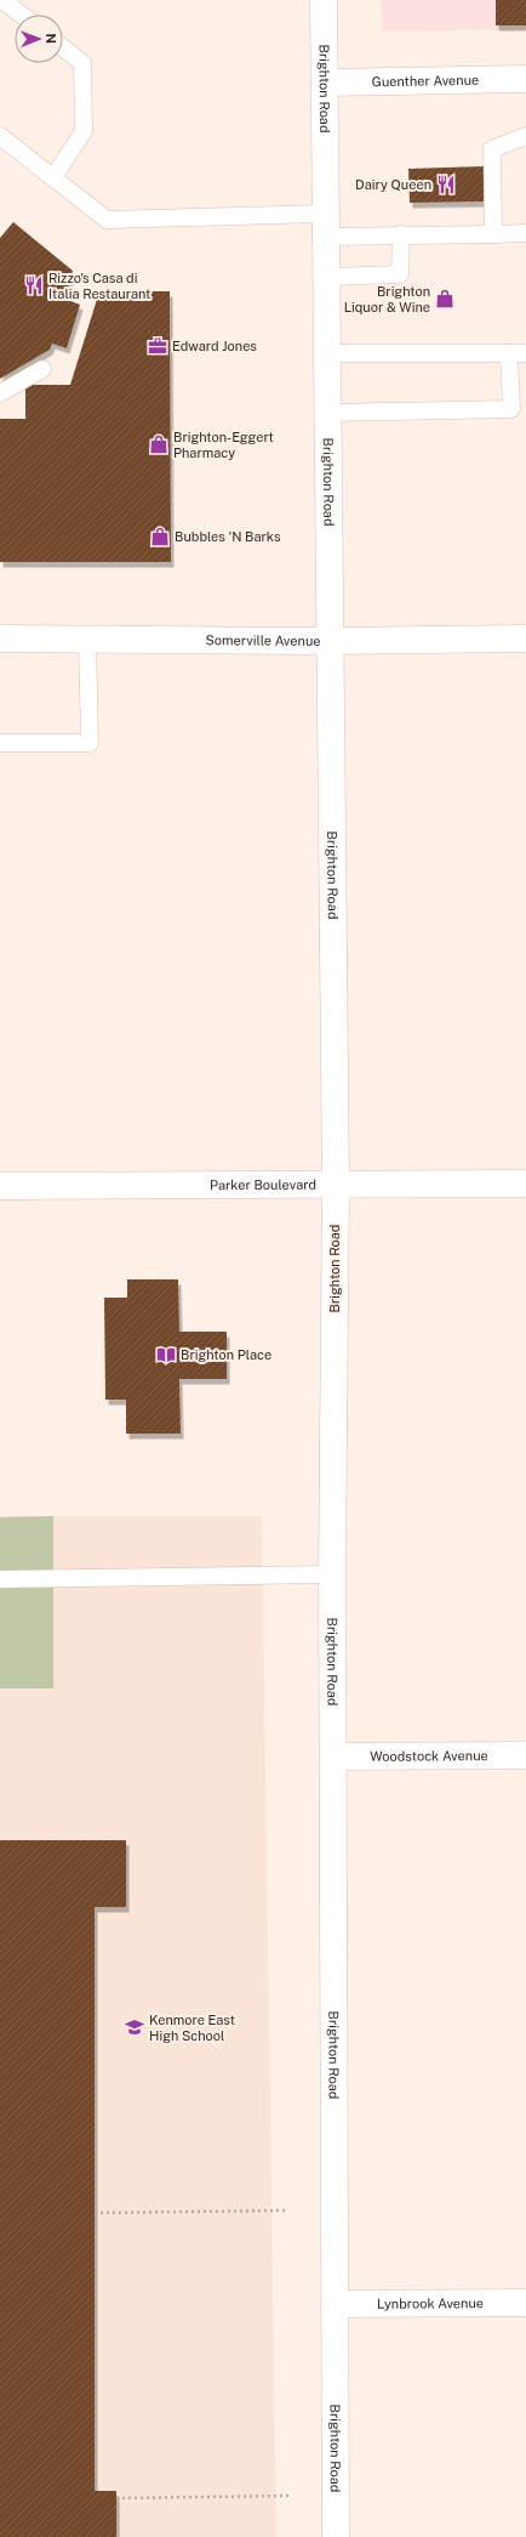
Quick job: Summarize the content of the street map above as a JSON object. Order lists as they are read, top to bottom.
{
  "streets": {
    "street": [
      "Guenther Avenue",
      "Brighton Road",
      "Somerville Avenue",
      "Parker Boulevard",
      "Woodstock Avenue",
      "Lynbrook Avenue"
    ]
  },
  "crossings": [
    ["Guenther Avenue", "Brighton Road"],
    ["Brighton Road", "Somerville Avenue"],
    ["Brighton Road", "Parker Boulevard"],
    ["Brighton Road", "Woodstock Avenue"],
    ["Brighton Road", "Lynbrook Avenue"]
  ],
  "places": {
    "restaurant": ["Dairy Queen", "Rizzo's Casa di Italia Restaurant"],
    "shop": ["Brighton Liquor & Wine", "Brighton-Eggert Pharmacy", "Bubbles 'N Barks"],
    "office": ["Edward Jones"],
    "library": ["Brighton Place"],
    "school or university": ["Kenmore East High School"]
  },
  "north": "right"
}
